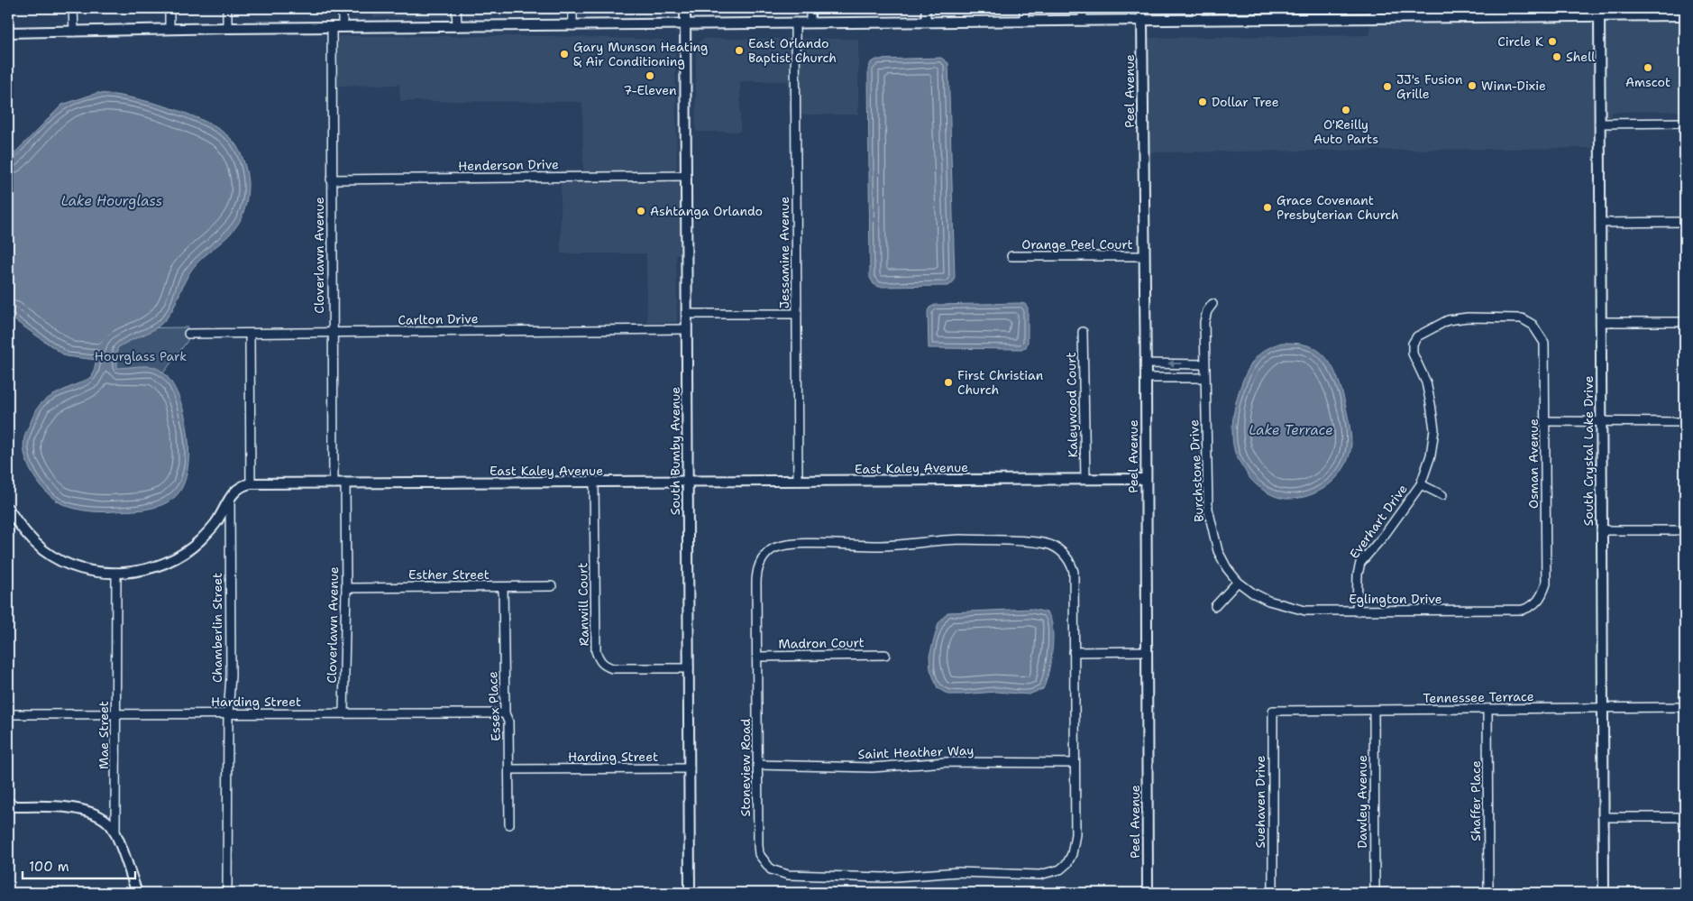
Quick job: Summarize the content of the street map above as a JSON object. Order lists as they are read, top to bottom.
{
  "streets": {
    "street": [
      "Peel Avenue",
      "Henderson Drive",
      "Orange Peel Court",
      "Jessamine Avenue",
      "Cloverlawn Avenue",
      "Carlton Drive",
      "Kaleywood Court",
      "South Bumby Avenue",
      "South Crystal Lake Drive",
      "Osman Avenue",
      "East Kaley Avenue",
      "Burchstone Drive",
      "Everhart Drive",
      "Esther Street",
      "Eglington Drive",
      "Ranwill Court",
      "Chamberlin Street",
      "Madron Court",
      "Tennessee Terrace",
      "Harding Street",
      "Essex Place",
      "Mae Street",
      "Saint Heather Way",
      "Stoneview Road",
      "Shaffer Place",
      "Suehaven Drive",
      "Dawley Avenue"
    ]
  },
  "crossings": [
    ["Peel Avenue", "Orange Peel Court"],
    ["Peel Avenue", "East Kaley Avenue"],
    ["Henderson Drive", "Cloverlawn Avenue"],
    ["Henderson Drive", "South Bumby Avenue"],
    ["Jessamine Avenue", "East Kaley Avenue"],
    ["Cloverlawn Avenue", "Carlton Drive"],
    ["Cloverlawn Avenue", "East Kaley Avenue"],
    ["Cloverlawn Avenue", "Esther Street"],
    ["Cloverlawn Avenue", "Harding Street"],
    ["Carlton Drive", "South Bumby Avenue"],
    ["Kaleywood Court", "East Kaley Avenue"],
    ["South Bumby Avenue", "East Kaley Avenue"],
    ["South Bumby Avenue", "Ranwill Court"],
    ["South Bumby Avenue", "Harding Street"],
    ["South Crystal Lake Drive", "Tennessee Terrace"],
    ["Osman Avenue", "Everhart Drive"],
    ["Osman Avenue", "Eglington Drive"],
    ["East Kaley Avenue", "Ranwill Court"],
    ["East Kaley Avenue", "Chamberlin Street"],
    ["East Kaley Avenue", "Mae Street"],
    ["Burchstone Drive", "Eglington Drive"],
    ["Everhart Drive", "Eglington Drive"],
    ["Esther Street", "Essex Place"],
    ["Chamberlin Street", "Harding Street"],
    ["Madron Court", "Stoneview Road"],
    ["Tennessee Terrace", "Shaffer Place"],
    ["Tennessee Terrace", "Suehaven Drive"],
    ["Tennessee Terrace", "Dawley Avenue"],
    ["Harding Street", "Essex Place"],
    ["Harding Street", "Mae Street"],
    ["Saint Heather Way", "Stoneview Road"]
  ],
  "water": ["Lake Hourglass", "Lake Terrace"],
  "parks": ["Hourglass Park"],
  "places": [
    "Circle K",
    "East Orlando Baptist Church",
    "Gary Munson Heating & Air Conditioning",
    "Shell",
    "Amscot",
    "7-Eleven",
    "Winn-Dixie",
    "JJ's Fusion Grille",
    "Dollar Tree",
    "O'Reilly Auto Parts",
    "Grace Covenant Presbyterian Church",
    "Ashtanga Orlando",
    "First Christian Church"
  ],
  "scale_bar": "100 m"
}
